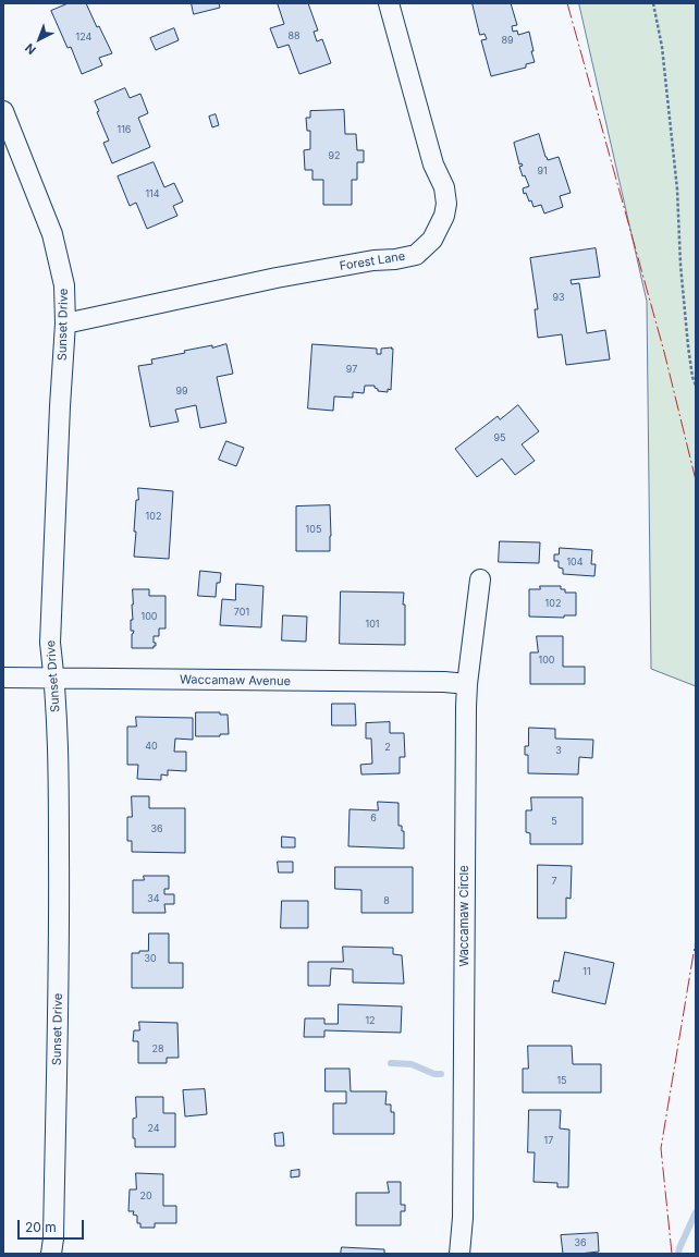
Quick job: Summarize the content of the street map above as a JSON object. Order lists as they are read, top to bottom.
{
  "streets": {
    "street": [
      "Forest Lane",
      "Sunset Drive",
      "Waccamaw Avenue",
      "Waccamaw Circle"
    ]
  },
  "crossings": [
    ["Forest Lane", "Sunset Drive"],
    ["Sunset Drive", "Waccamaw Avenue"],
    ["Waccamaw Avenue", "Waccamaw Circle"]
  ],
  "house_numbers": [
    "88",
    "124",
    "89",
    "116",
    "92",
    "91",
    "114",
    "93",
    "97",
    "99",
    "95",
    "102",
    "105",
    "104",
    "102",
    "701",
    "100",
    "101",
    "100",
    "40",
    "2",
    "3",
    "6",
    "5",
    "36",
    "7",
    "34",
    "8",
    "30",
    "11",
    "12",
    "28",
    "15",
    "24",
    "17",
    "20",
    "36"
  ],
  "scale_bar": "20 m",
  "north": "bottom left"
}
